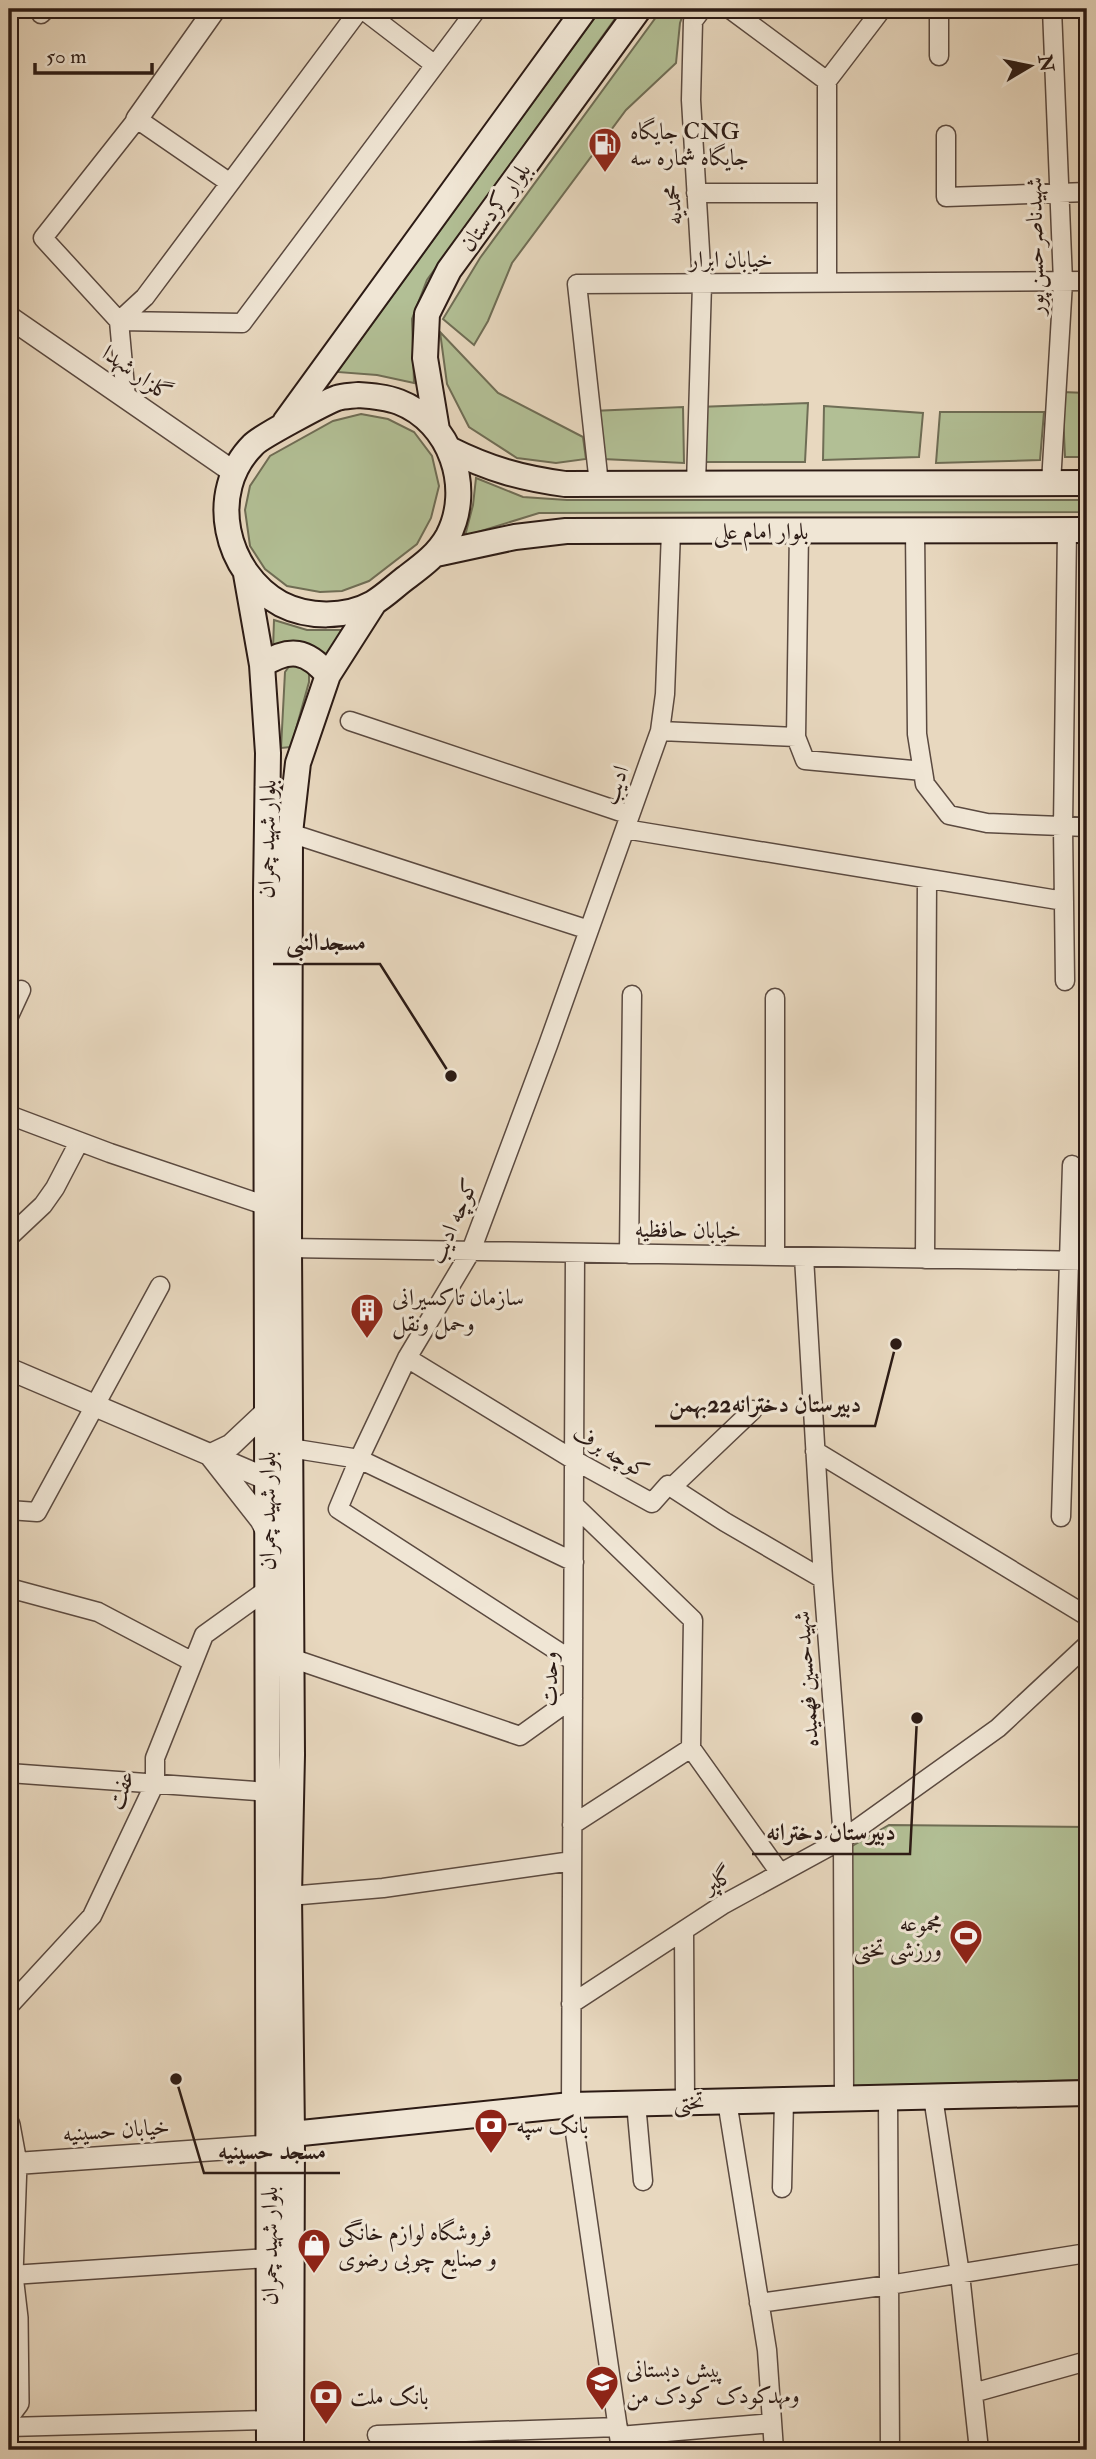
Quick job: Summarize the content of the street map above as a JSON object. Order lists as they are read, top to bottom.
{
  "streets": {
    "main road": [
      "بلوار کردستان",
      "بلوار امام علی",
      "بلوار شهید چمران",
      "تختی"
    ],
    "street": [
      "محمدیه",
      "شهیدناصرحسن پور",
      "خیابان ابرار",
      "گلزار شهدا",
      "ادیب",
      "کوچه ادیب",
      "خیابان حافظیه",
      "کوچه برف",
      "وحدت",
      "شهیدحسین فهمیده",
      "عفت",
      "گلپر",
      "خیابان حسینیه"
    ]
  },
  "crossings": [
    ["محمدیه", "خیابان ابرار"],
    ["محمدیه", "بلوار امام علی"],
    ["بلوار کردستان", "گلزار شهدا"],
    ["بلوار کردستان", "بلوار امام علی"],
    ["بلوار کردستان", "بلوار شهید چمران"],
    ["شهیدناصرحسن پور", "خیابان ابرار"],
    ["شهیدناصرحسن پور", "بلوار امام علی"],
    ["خیابان ابرار", "بلوار امام علی"],
    ["گلزار شهدا", "بلوار امام علی"],
    ["گلزار شهدا", "بلوار شهید چمران"],
    ["بلوار امام علی", "ادیب"],
    ["بلوار امام علی", "بلوار شهید چمران"],
    ["ادیب", "کوچه ادیب"],
    ["بلوار شهید چمران", "خیابان حافظیه"],
    ["بلوار شهید چمران", "عفت"],
    ["بلوار شهید چمران", "تختی"],
    ["بلوار شهید چمران", "خیابان حسینیه"],
    ["کوچه ادیب", "خیابان حافظیه"],
    ["کوچه ادیب", "کوچه برف"],
    ["کوچه ادیب", "وحدت"],
    ["خیابان حافظیه", "وحدت"],
    ["خیابان حافظیه", "شهیدحسین فهمیده"],
    ["کوچه برف", "وحدت"],
    ["کوچه برف", "شهیدحسین فهمیده"],
    ["وحدت", "گلپر"],
    ["وحدت", "تختی"],
    ["شهیدحسین فهمیده", "گلپر"],
    ["شهیدحسین فهمیده", "تختی"]
  ],
  "places": {
    "fuel station": ["جایگاه CNG جایگاه شماره سه"],
    "other": [
      "مسجدالنبی",
      "دبیرستان دخترانه22بهمن",
      "دبیرستان دخترانه",
      "مسجد حسینیه"
    ],
    "building": ["سازمان تاکسیرانی وحمل ونقل"],
    "sports": ["مجموعه ورزشی تختی"],
    "bank": ["بانک سپه", "بانک ملت"],
    "shop": ["فروشگاه لوازم خانگی و صنایع چوبی رضوی"],
    "school or university": ["پیش دبستانی ومهدکودک کودک من"]
  },
  "scale_bar": "50 m",
  "north": "right"
}
